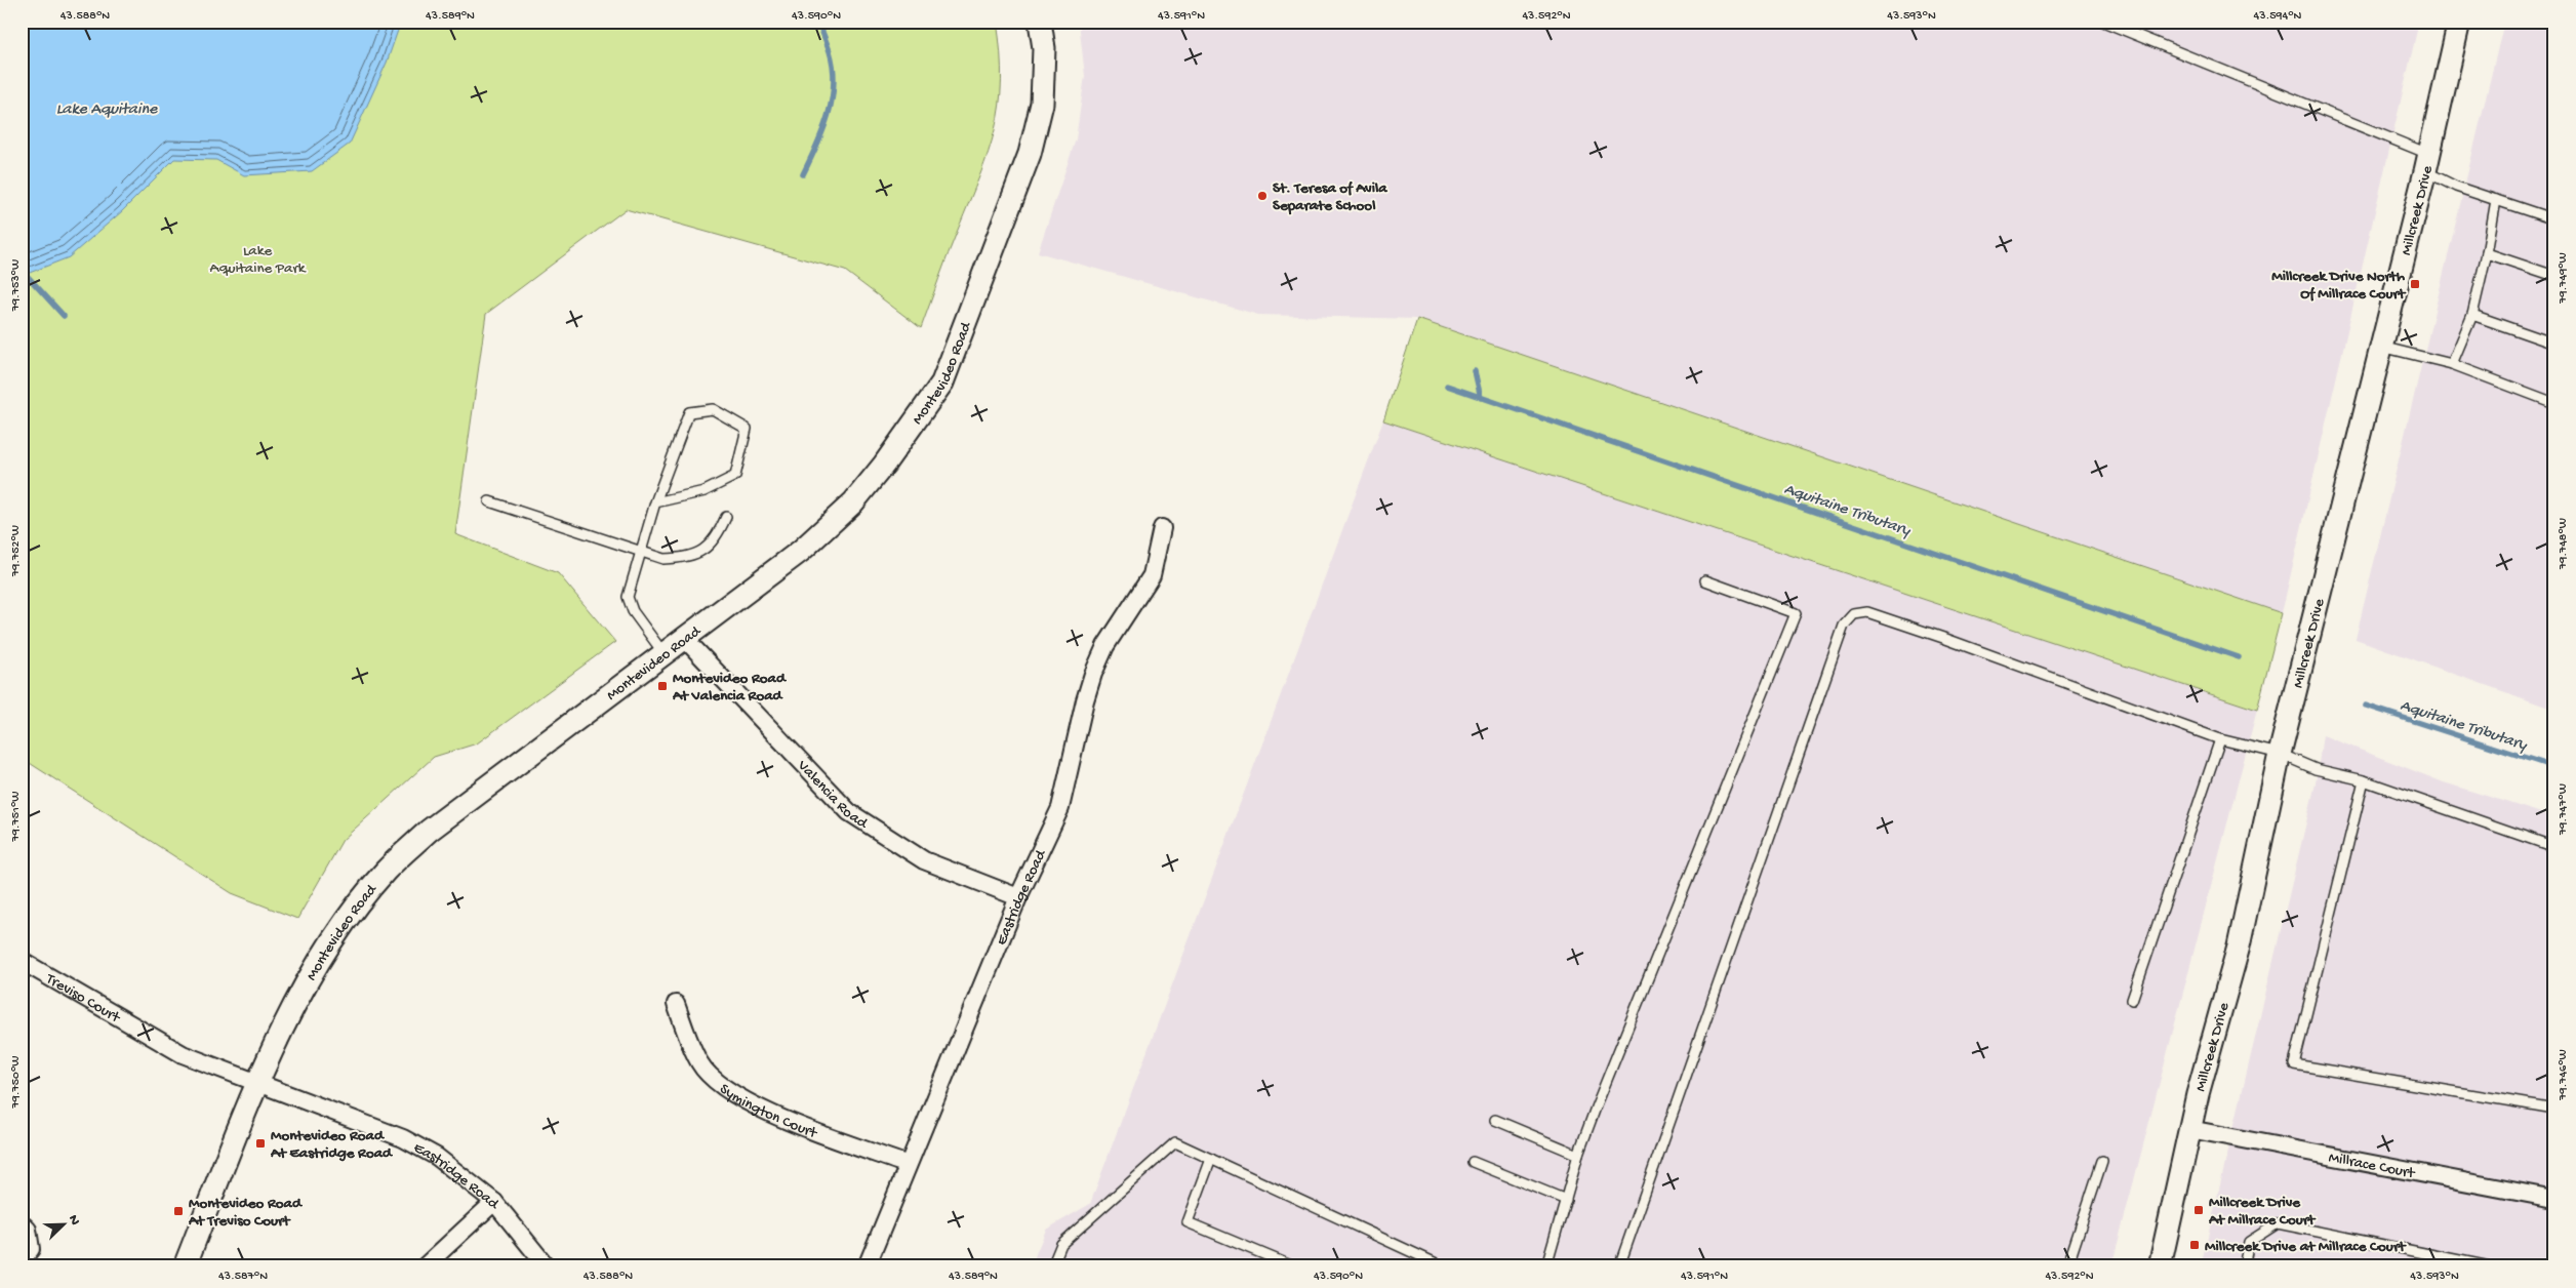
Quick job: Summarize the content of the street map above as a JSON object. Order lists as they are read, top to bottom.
{
  "streets": {
    "street": [
      "Millcreek Drive",
      "Montevideo Road",
      "Valencia Road",
      "Eastridge Road",
      "Treviso Court",
      "Symington Court",
      "Millrace Court"
    ]
  },
  "crossings": [
    ["Millcreek Drive", "Millrace Court"],
    ["Montevideo Road", "Valencia Road"],
    ["Montevideo Road", "Eastridge Road"],
    ["Montevideo Road", "Treviso Court"],
    ["Valencia Road", "Eastridge Road"],
    ["Eastridge Road", "Treviso Court"],
    ["Eastridge Road", "Symington Court"]
  ],
  "water": ["Lake Aquitaine", "Aquitaine Tributary"],
  "parks": ["Lake Aquitaine Park"],
  "places": {
    "other": ["St. Teresa of Avila Separate School"],
    "transit": [
      "Millcreek Drive North Of Millrace Court",
      "Montevideo Road At Valencia Road",
      "Montevideo Road At Eastridge Road",
      "Millcreek Drive At Millrace Court",
      "Montevideo Road At Treviso Court",
      "Millcreek Drive at Millrace Court"
    ]
  },
  "north": "top right",
  "coordinates": [
    "43.588°N",
    "43.589°N",
    "43.590°N",
    "43.591°N",
    "43.592°N",
    "43.593°N",
    "43.594°N",
    "79.749°W",
    "79.753°W",
    "79.748°W",
    "79.752°W",
    "79.747°W",
    "79.751°W",
    "79.746°W",
    "79.750°W",
    "43.587°N"
  ]
}
